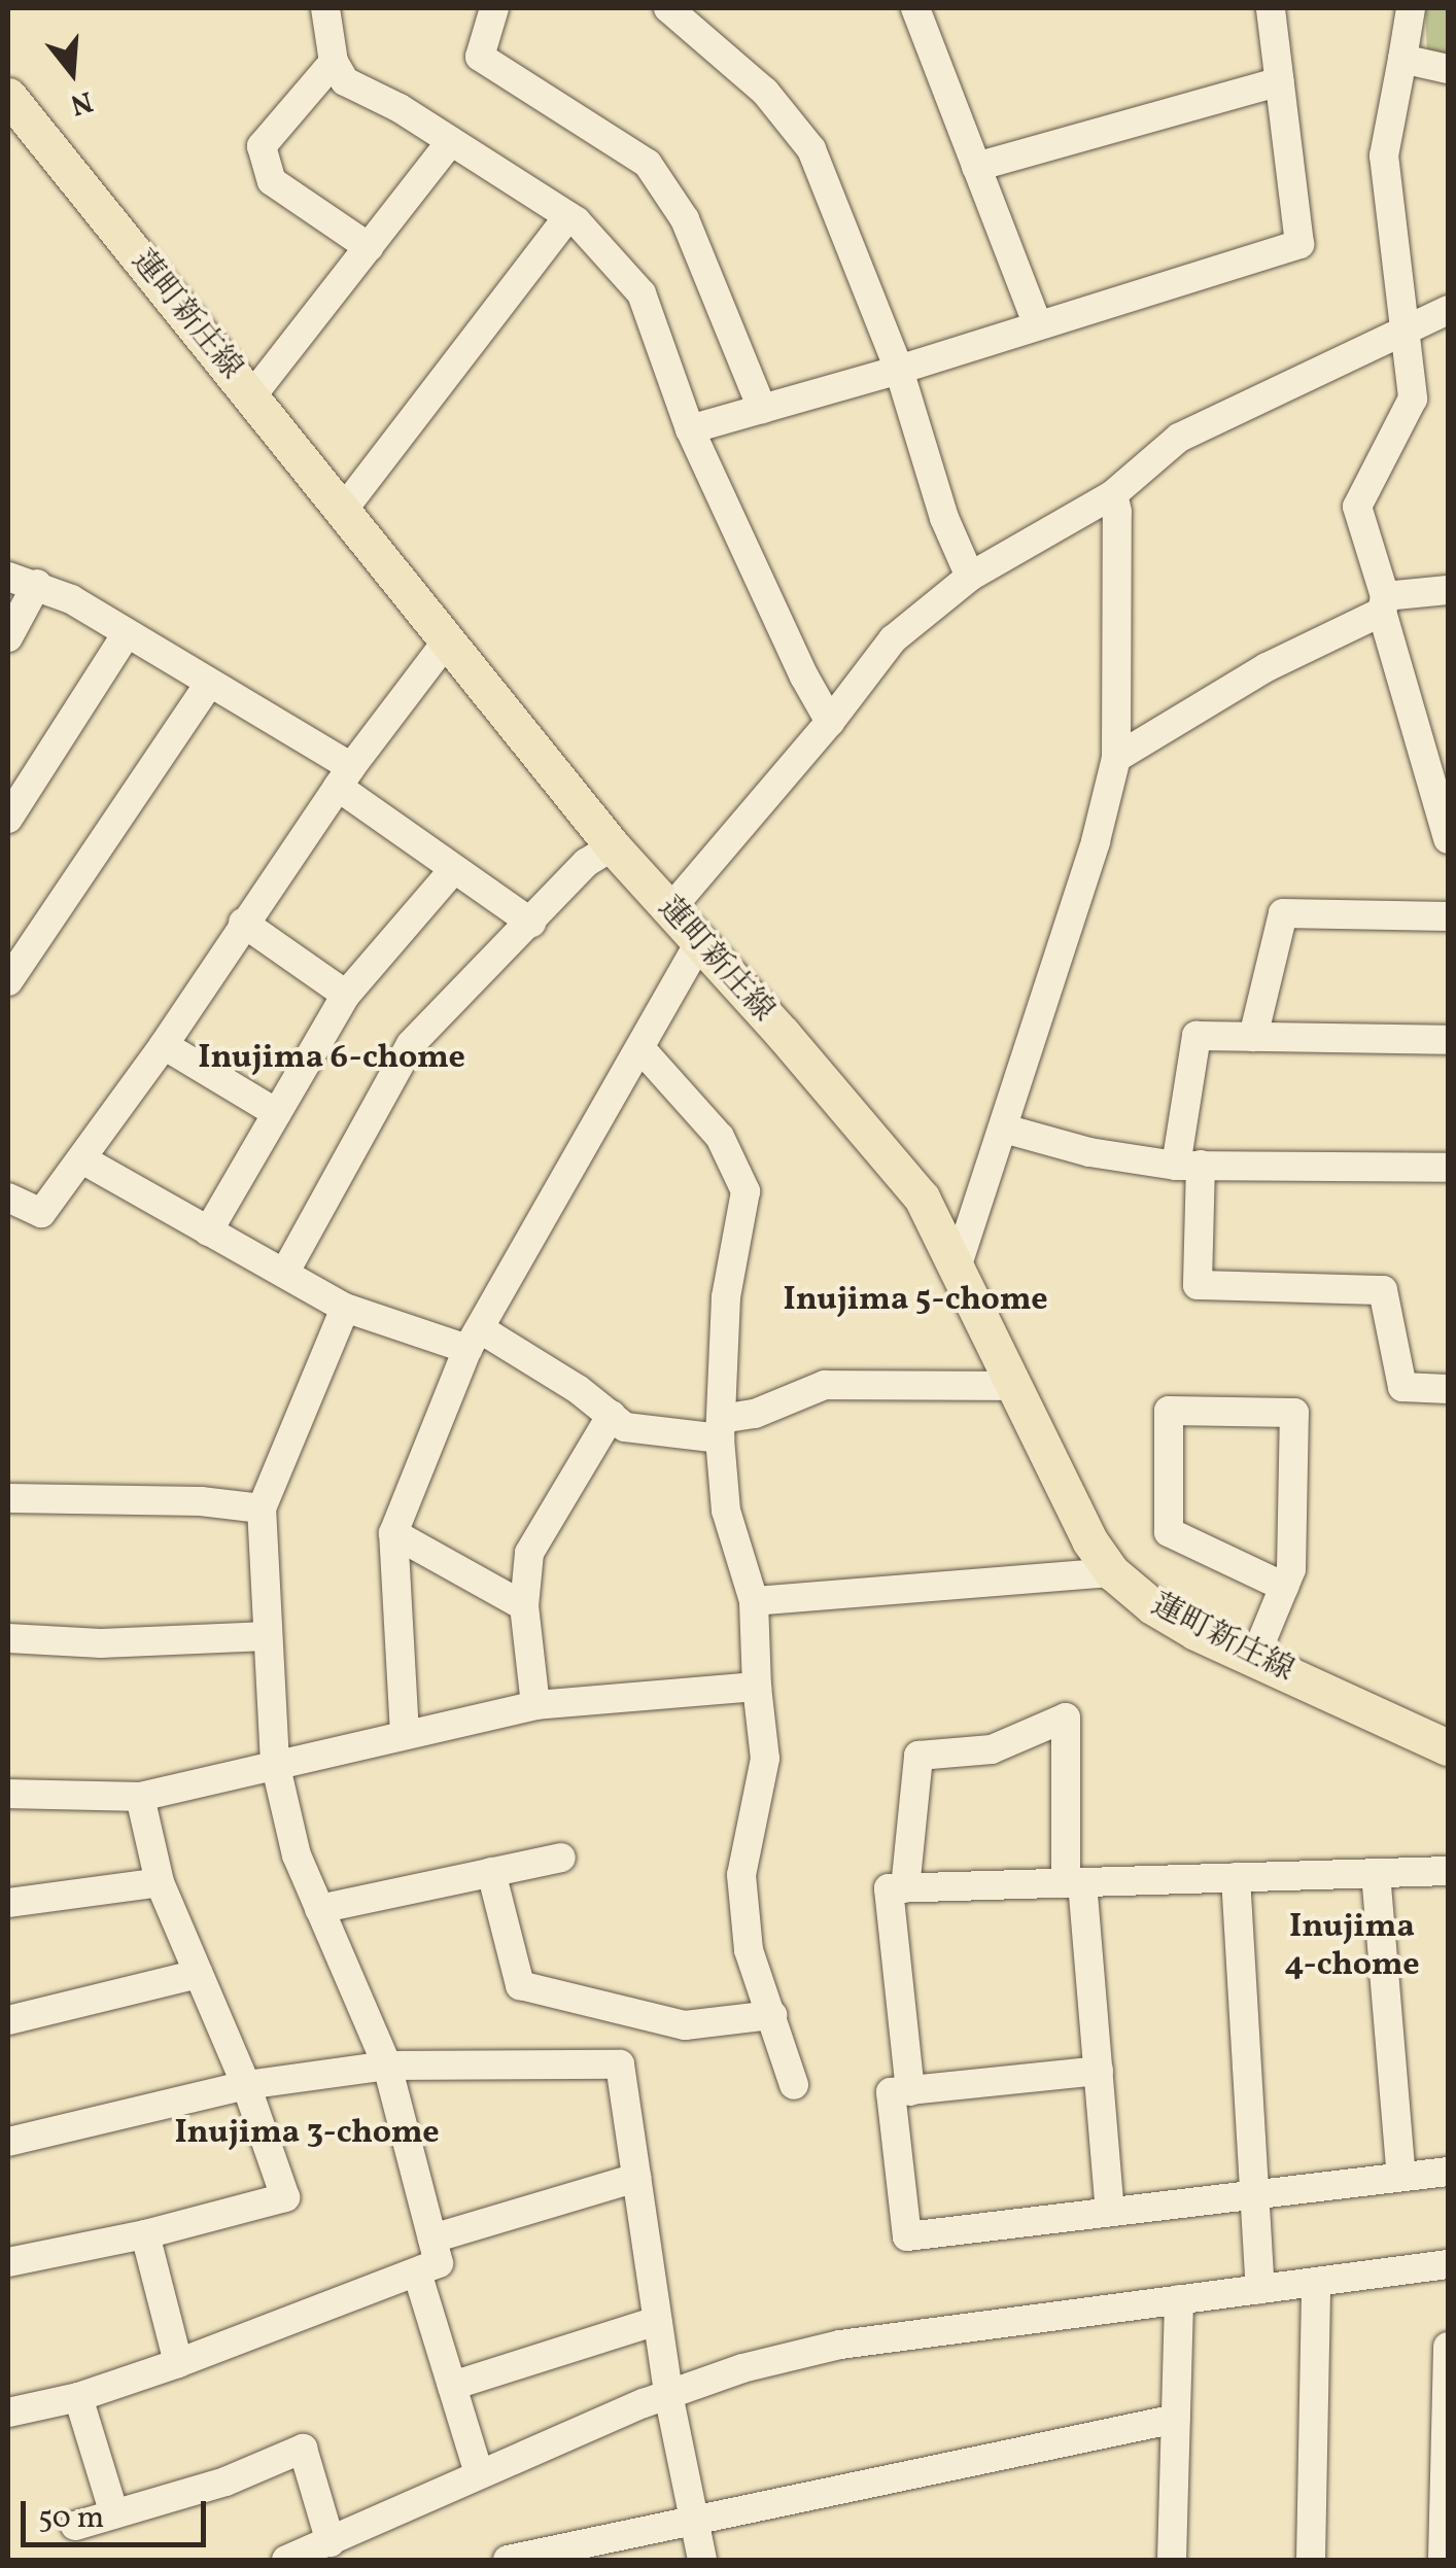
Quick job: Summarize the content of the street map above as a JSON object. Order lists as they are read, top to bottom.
{
  "streets": {
    "main road": ["蓮町新庄線"]
  },
  "districts": [
    "Inujima 6-chome",
    "Inujima 5-chome",
    "Inujima 4-chome",
    "Inujima 3-chome"
  ],
  "scale_bar": "50 m",
  "north": "bottom"
}
